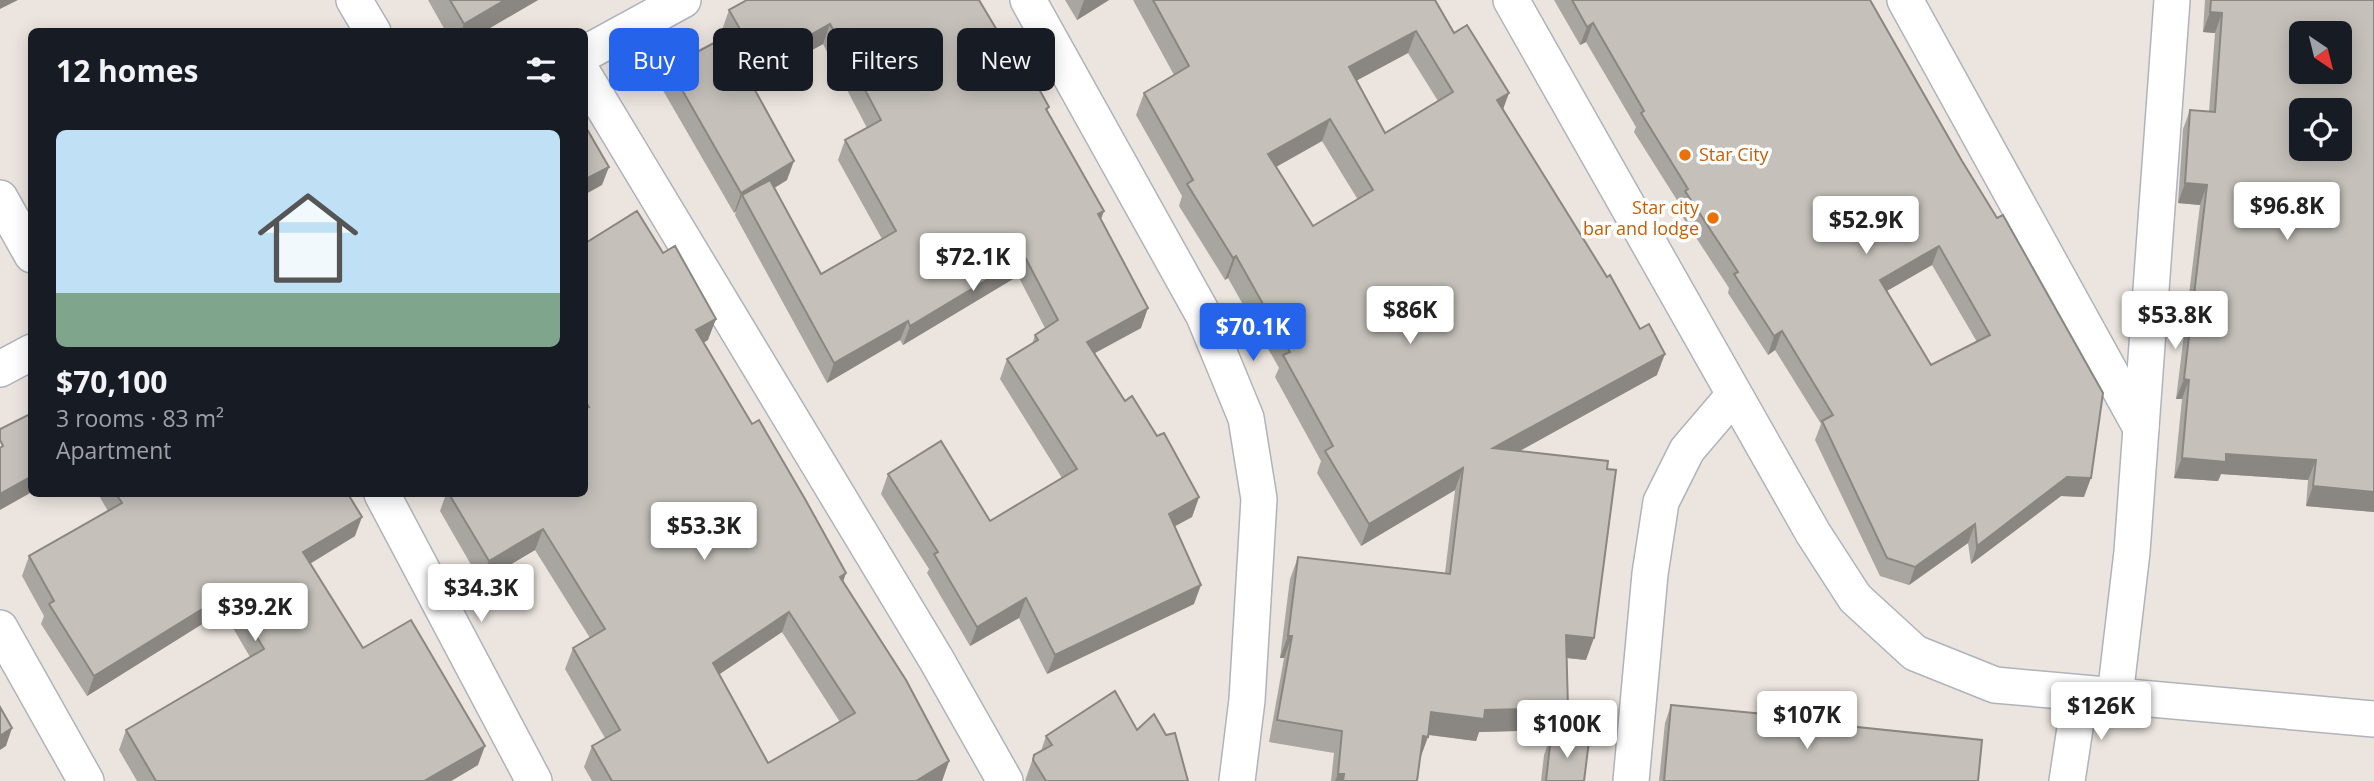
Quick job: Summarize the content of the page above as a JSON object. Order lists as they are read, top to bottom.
{
  "places": ["Star City", "Star city bar and lodge"],
  "north": "bottom right",
  "page": {
    "chip": [
      "Buy",
      "Rent",
      "Filters",
      "New"
    ],
    "heading": "12 homes",
    "list": [
      {
        "name": "$70,100",
        "note": "3 rooms · 83 m² · Apartment"
      }
    ],
    "price": [
      "$96.8K",
      "$52.9K",
      "$72.1K",
      "$86K",
      "$53.8K",
      "$70.1K",
      "$53.3K",
      "$34.3K",
      "$39.2K",
      "$126K",
      "$107K",
      "$100K"
    ]
  }
}
